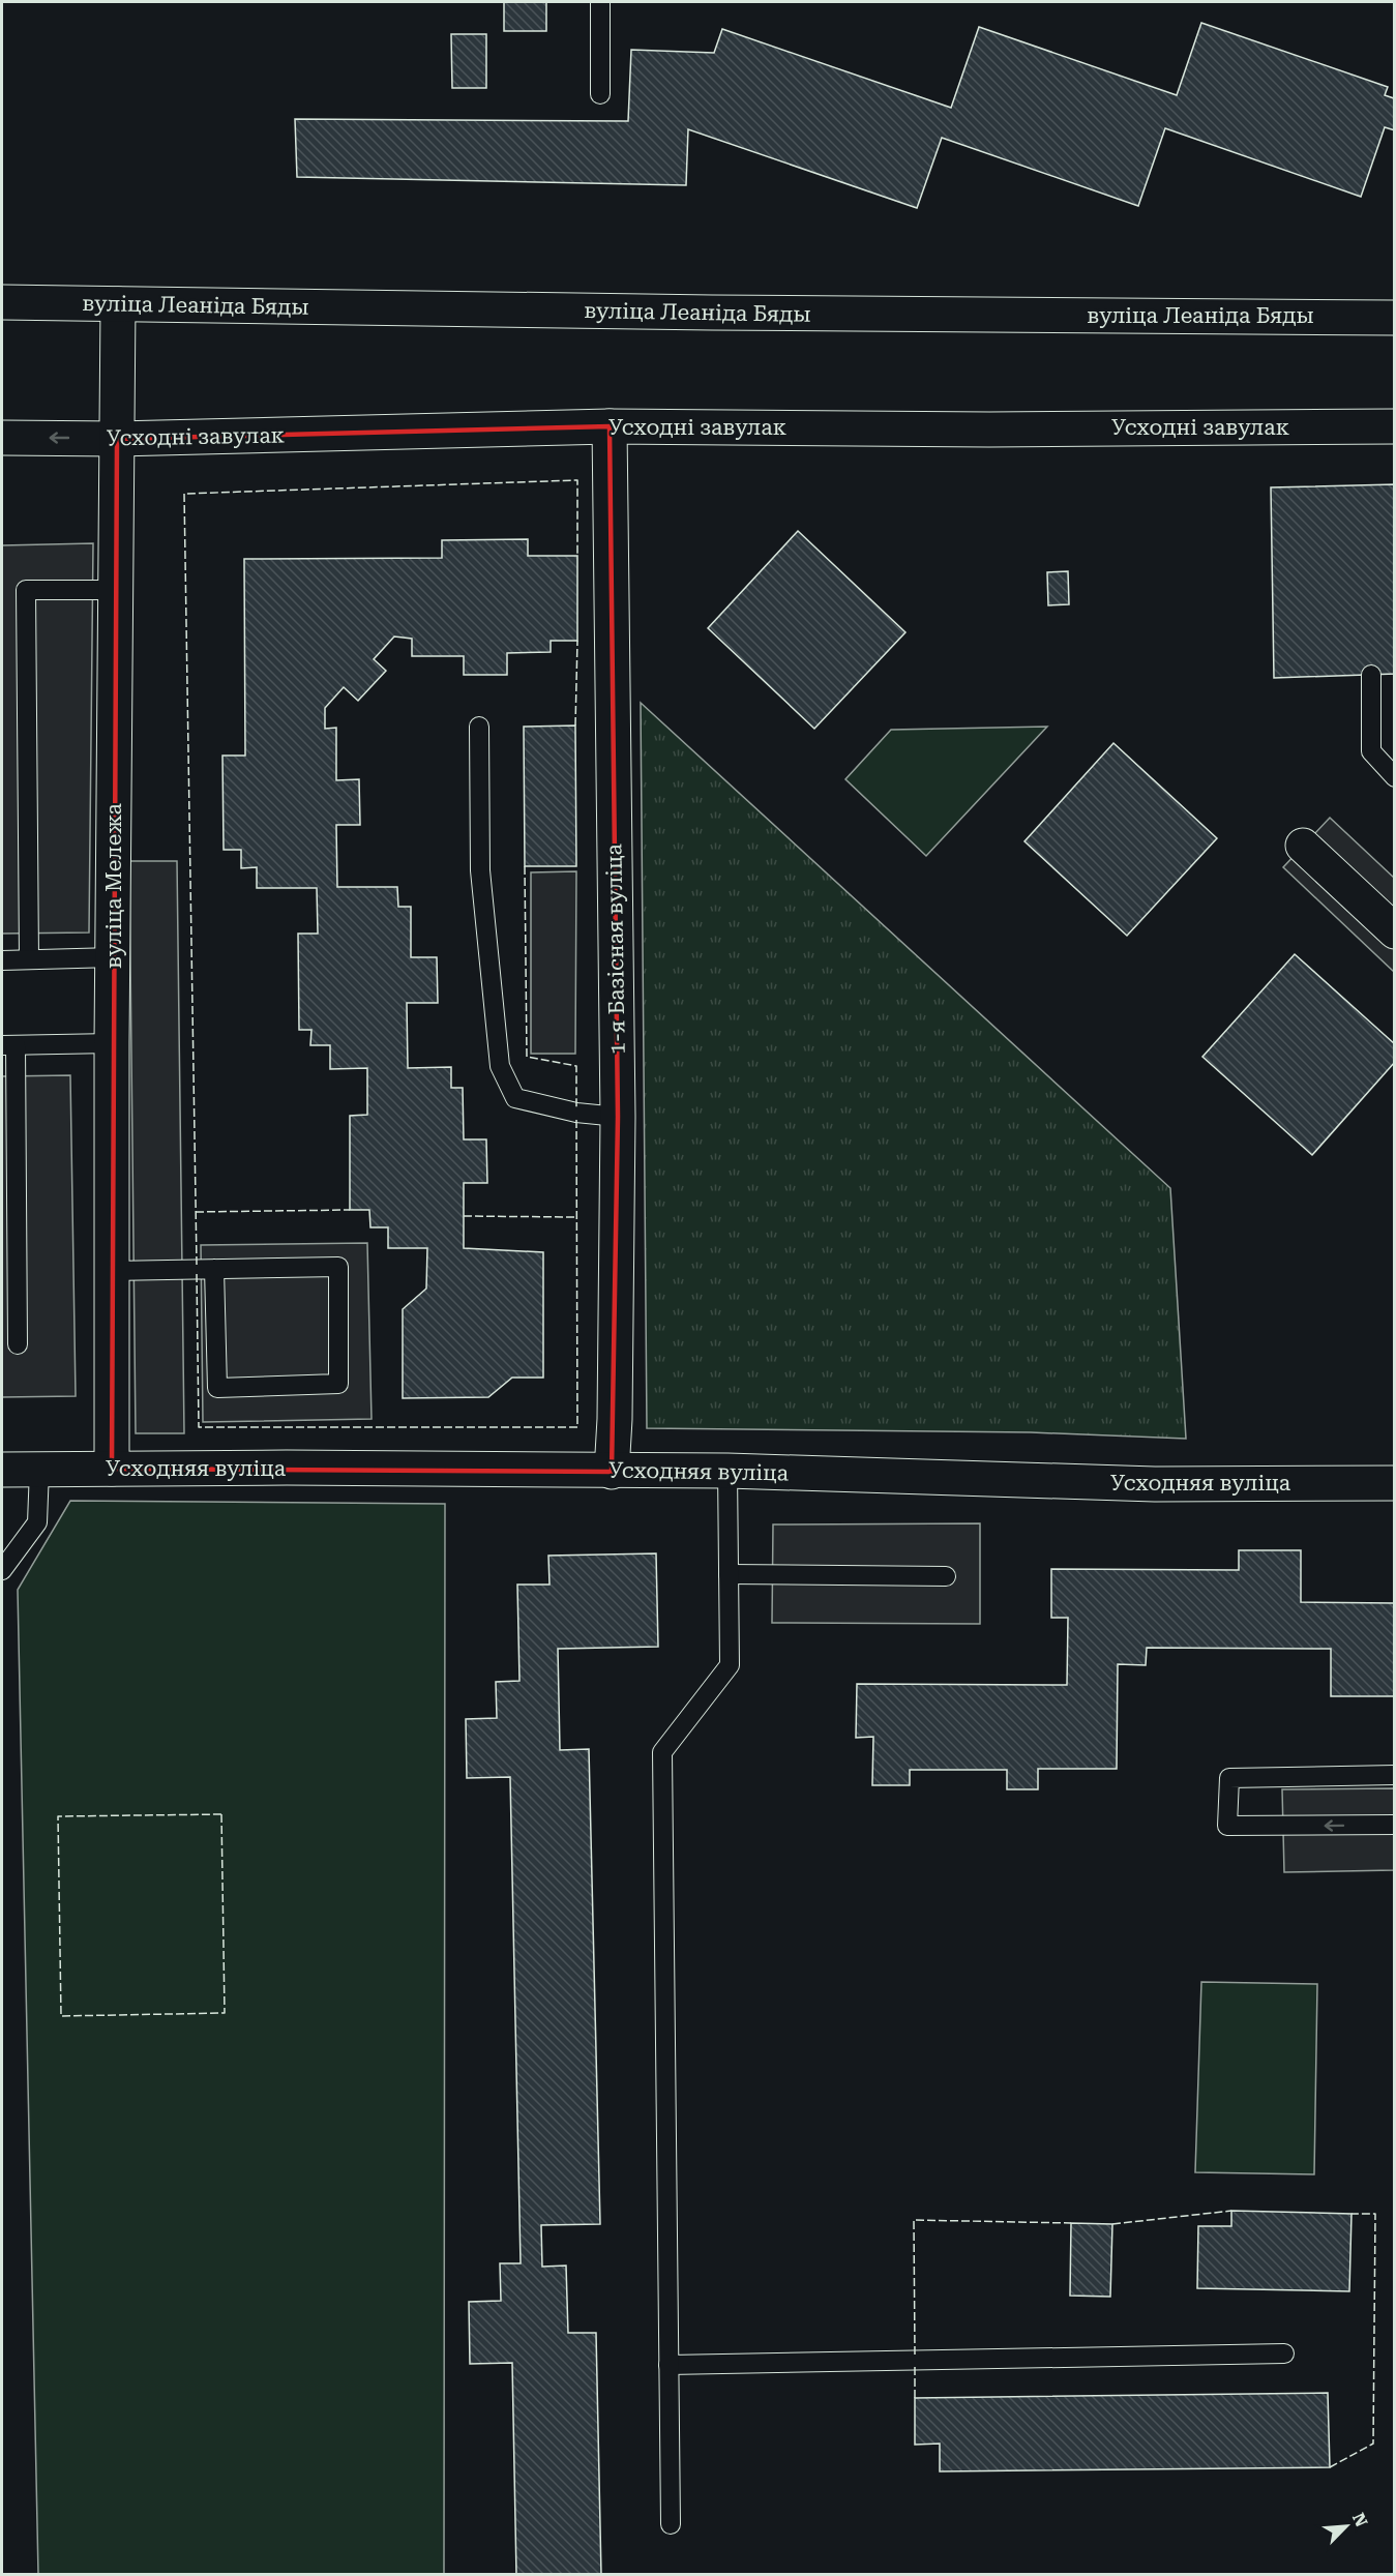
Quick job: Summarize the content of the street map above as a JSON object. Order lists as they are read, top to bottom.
{
  "streets": {
    "street": [
      "вуліца Леаніда Бяды",
      "Усходні завулак",
      "вуліца Мележа",
      "1-я Базісная вуліца",
      "Усходняя вуліца"
    ]
  },
  "crossings": [
    ["вуліца Леаніда Бяды", "вуліца Мележа"],
    ["Усходні завулак", "вуліца Мележа"],
    ["Усходні завулак", "1-я Базісная вуліца"],
    ["вуліца Мележа", "Усходняя вуліца"],
    ["1-я Базісная вуліца", "Усходняя вуліца"]
  ],
  "north": "top right"
}
